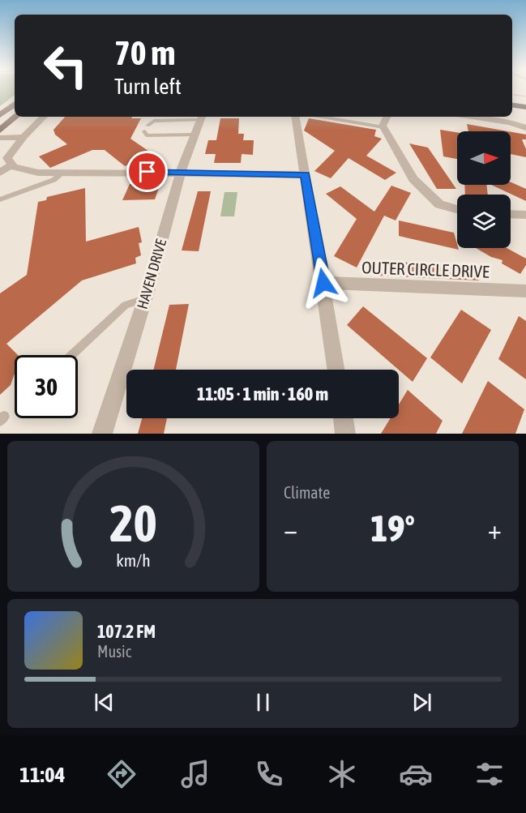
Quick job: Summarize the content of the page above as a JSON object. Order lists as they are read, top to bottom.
{
  "streets": {
    "street": ["OUTER CIRCLE DRIVE", "HAVEN DRIVE"]
  },
  "north": "right",
  "page": {
    "turn": ["70 m", "Turn left"],
    "limit": "30",
    "trip": "11:05 · 1 min · 160 m",
    "tile": "Climate",
    "heat": ["−", "19°", "+"],
    "song": ["107.2 FM", "Music"],
    "tabs": "11:04",
    "gauge": ["20", "km/h"]
  }
}
